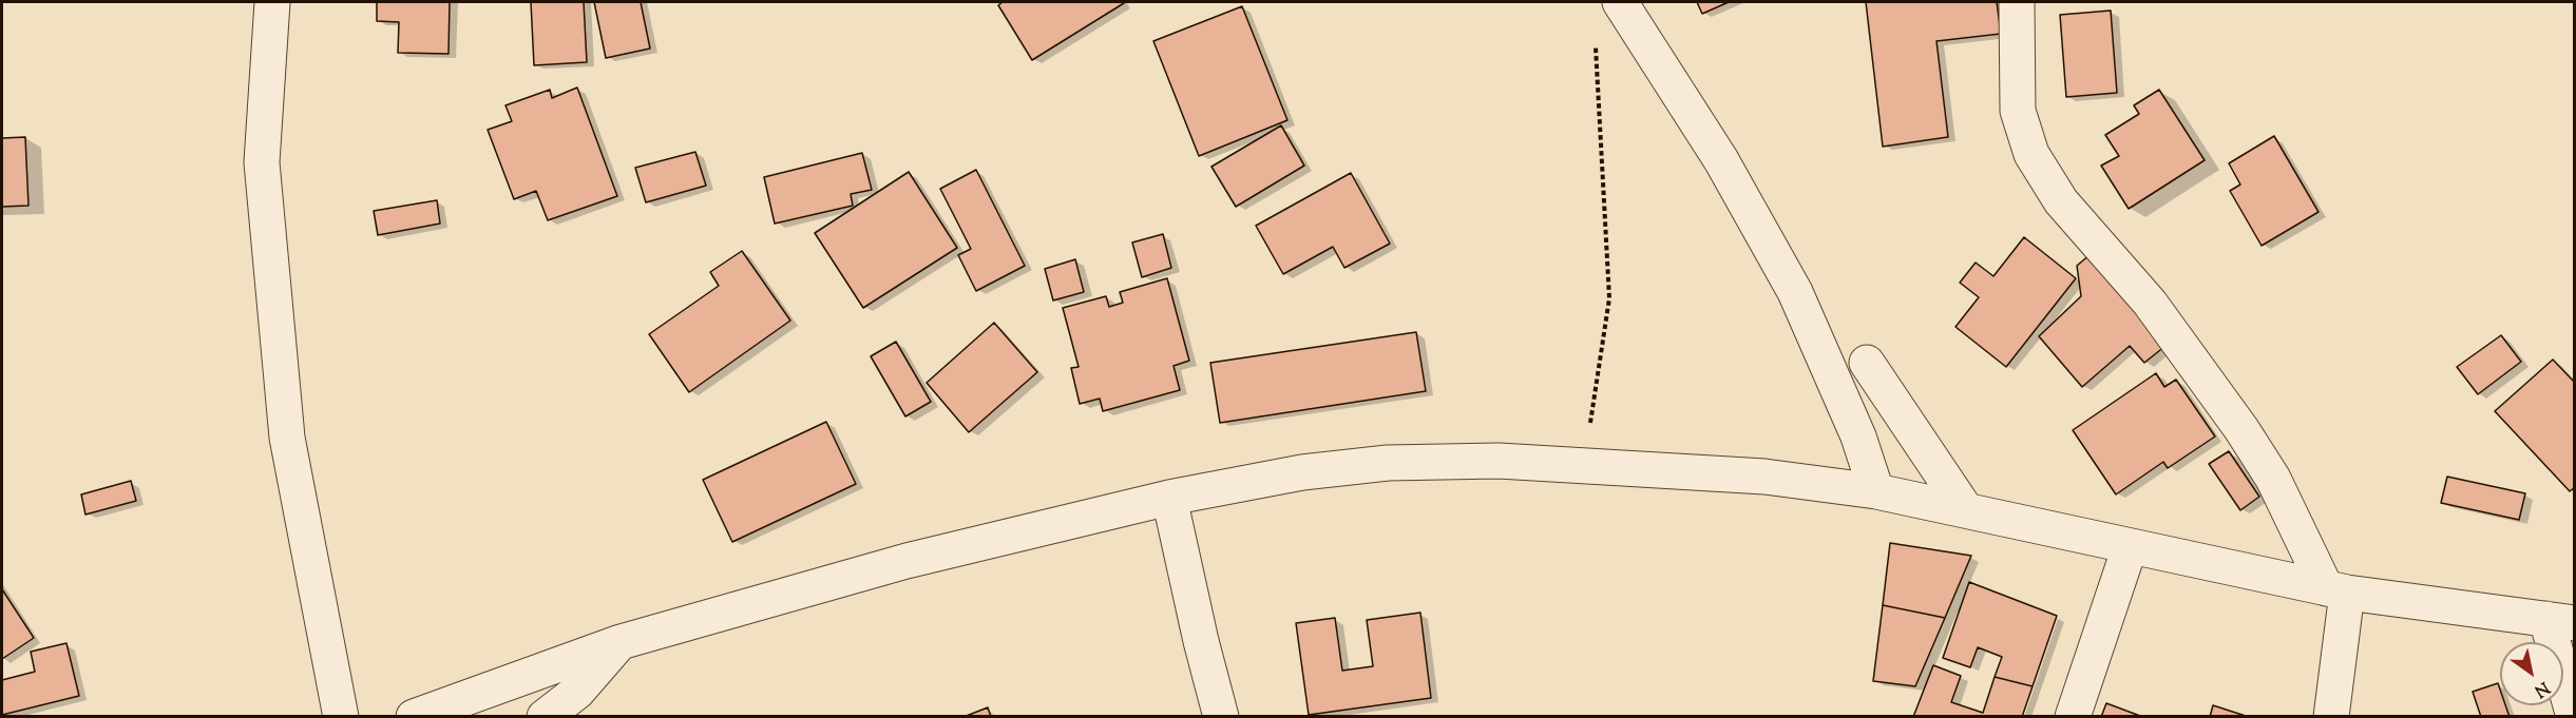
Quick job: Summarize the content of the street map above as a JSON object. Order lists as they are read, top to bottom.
{
  "north": "bottom right"
}
